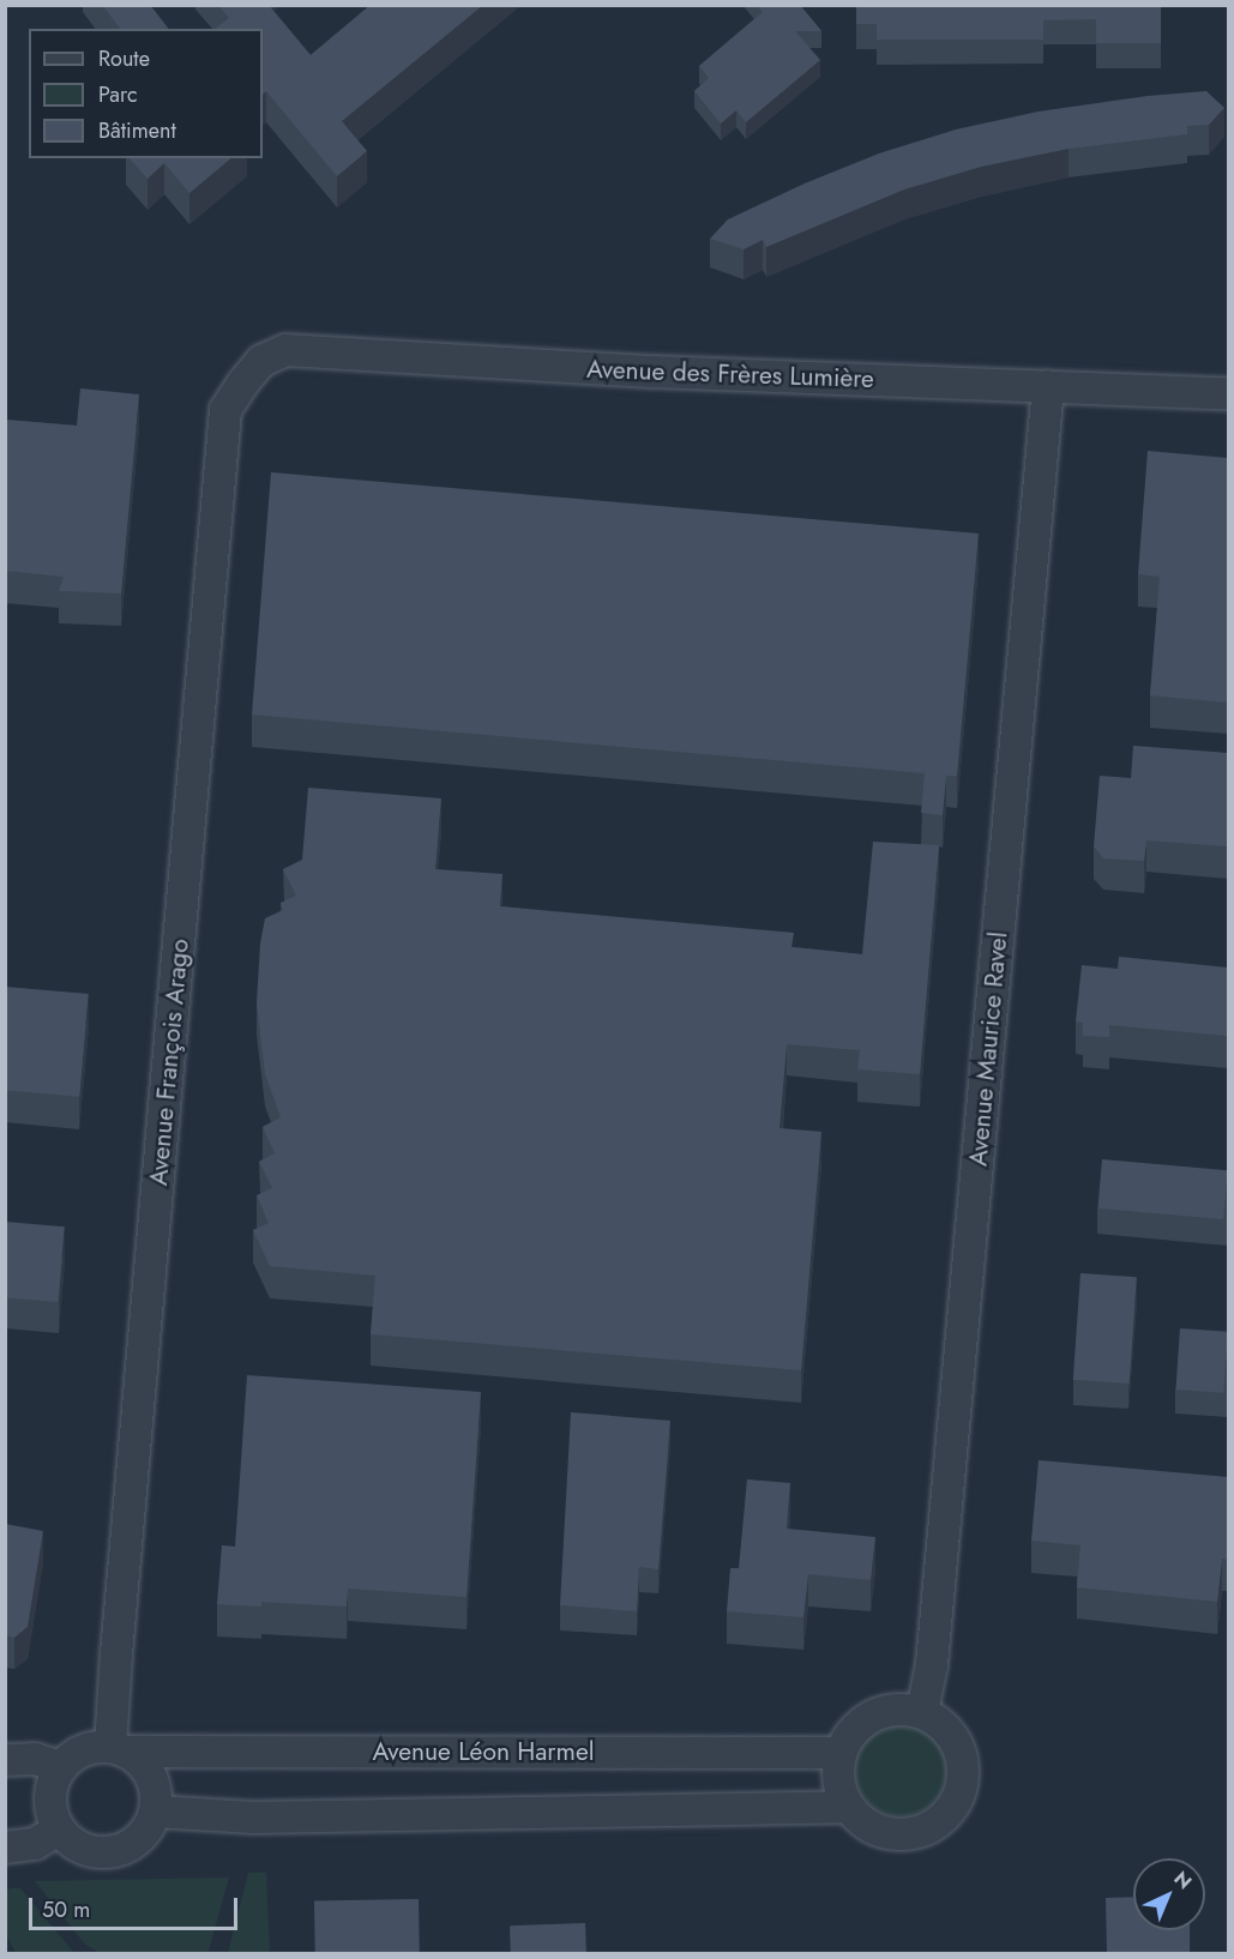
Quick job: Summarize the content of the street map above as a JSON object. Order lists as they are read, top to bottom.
{
  "streets": {
    "street": [
      "Avenue des Frères Lumière",
      "Avenue Maurice Ravel",
      "Avenue François Arago",
      "Avenue Léon Harmel"
    ]
  },
  "crossings": [
    ["Avenue des Frères Lumière", "Avenue Maurice Ravel"],
    ["Avenue des Frères Lumière", "Avenue François Arago"],
    ["Avenue Maurice Ravel", "Avenue Léon Harmel"],
    ["Avenue François Arago", "Avenue Léon Harmel"]
  ],
  "legend": ["Route", "Parc", "Bâtiment"],
  "scale_bar": "50 m",
  "north": "top right"
}
